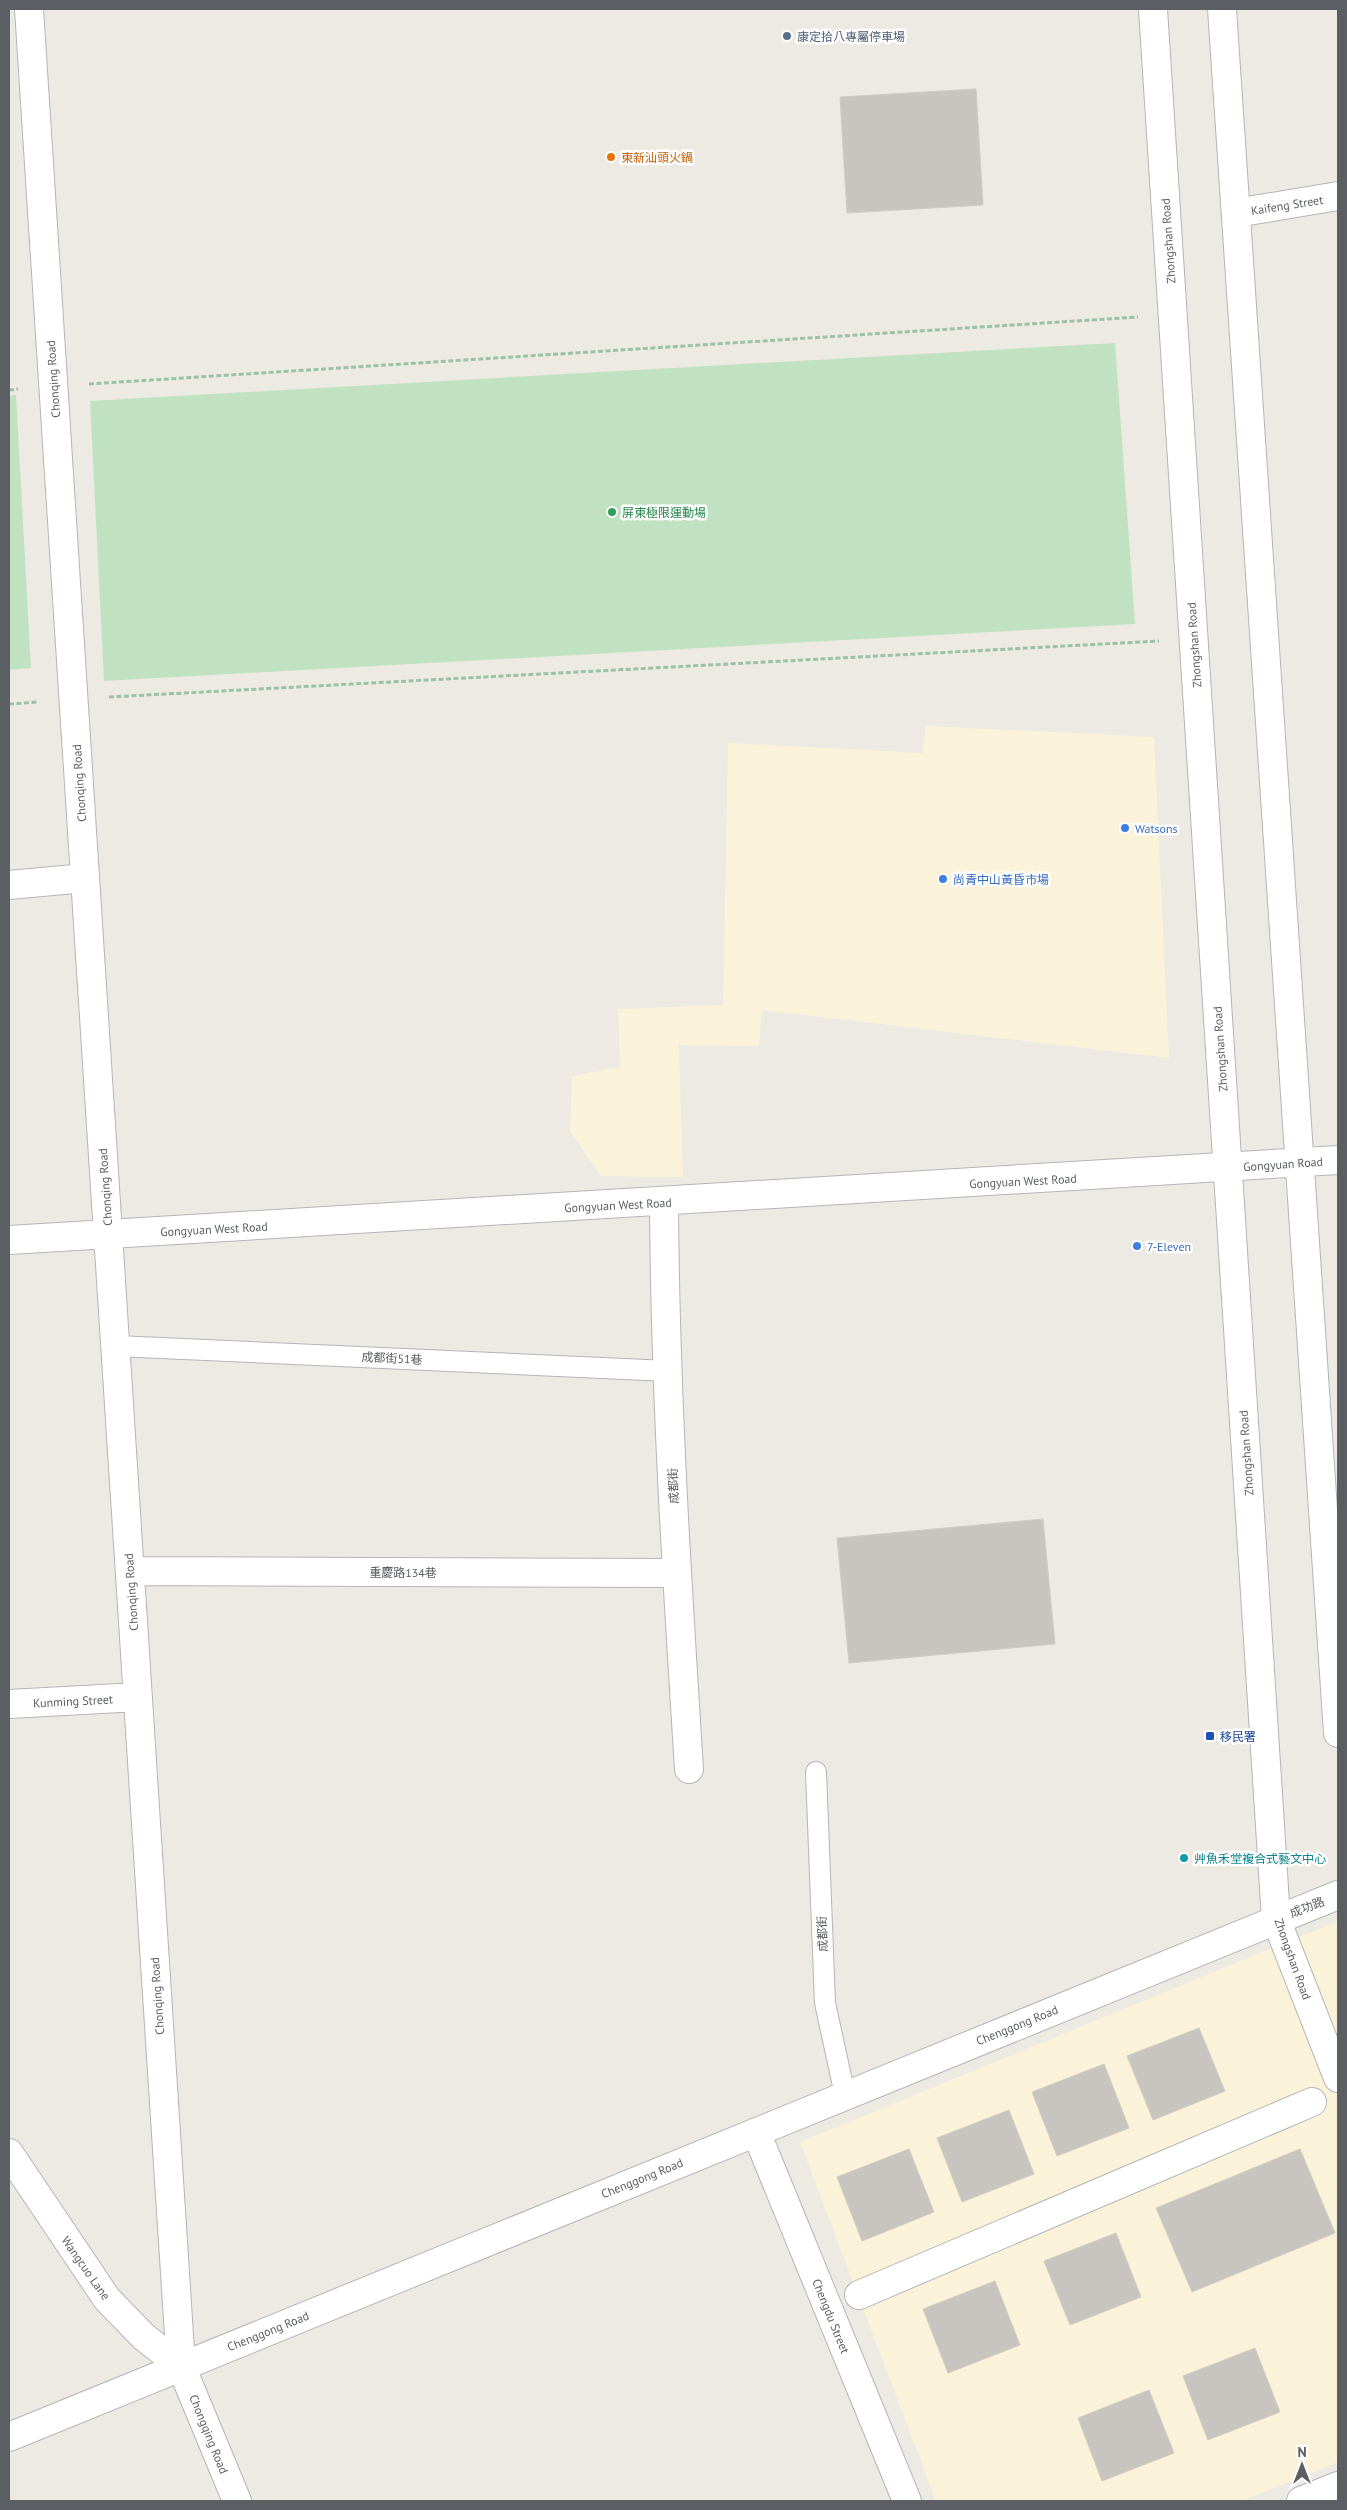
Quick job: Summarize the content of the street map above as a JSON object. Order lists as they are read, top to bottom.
{
  "streets": {
    "street": [
      "Kaifeng Street",
      "Zhongshan Road",
      "Chonqing Road",
      "Gongyuan Road",
      "Gongyuan West Road",
      "成都街",
      "重慶路134巷",
      "Kunming Street",
      "成功路",
      "Chenggong Road",
      "Wangcuo Lane",
      "Chengdu Street",
      "Chongqing Road"
    ],
    "lane": ["成都街51巷"]
  },
  "crossings": [
    ["Zhongshan Road", "Gongyuan Road"],
    ["Zhongshan Road", "Gongyuan West Road"],
    ["Zhongshan Road", "成功路"],
    ["Zhongshan Road", "Chenggong Road"],
    ["Chonqing Road", "Gongyuan West Road"],
    ["Chonqing Road", "成都街51巷"],
    ["Chonqing Road", "重慶路134巷"],
    ["Chonqing Road", "Kunming Street"],
    ["Chonqing Road", "Chenggong Road"],
    ["Chonqing Road", "Wangcuo Lane"],
    ["Chonqing Road", "Chongqing Road"],
    ["Gongyuan Road", "Gongyuan West Road"],
    ["Gongyuan West Road", "成都街"],
    ["成都街51巷", "成都街"],
    ["成都街", "重慶路134巷"],
    ["成都街", "Chenggong Road"],
    ["成功路", "Chenggong Road"],
    ["Chenggong Road", "Wangcuo Lane"],
    ["Chenggong Road", "Chengdu Street"],
    ["Chenggong Road", "Chongqing Road"],
    ["Wangcuo Lane", "Chongqing Road"]
  ],
  "places": {
    "other": [
      "康定拾八專屬停車場",
      "東新汕頭火鍋",
      "屏東極限運動場",
      "Watsons",
      "尚青中山黃昏市場",
      "7-Eleven",
      "艸魚禾堂複合式藝文中心"
    ],
    "transit": ["移民署"]
  },
  "north": "top"
}
